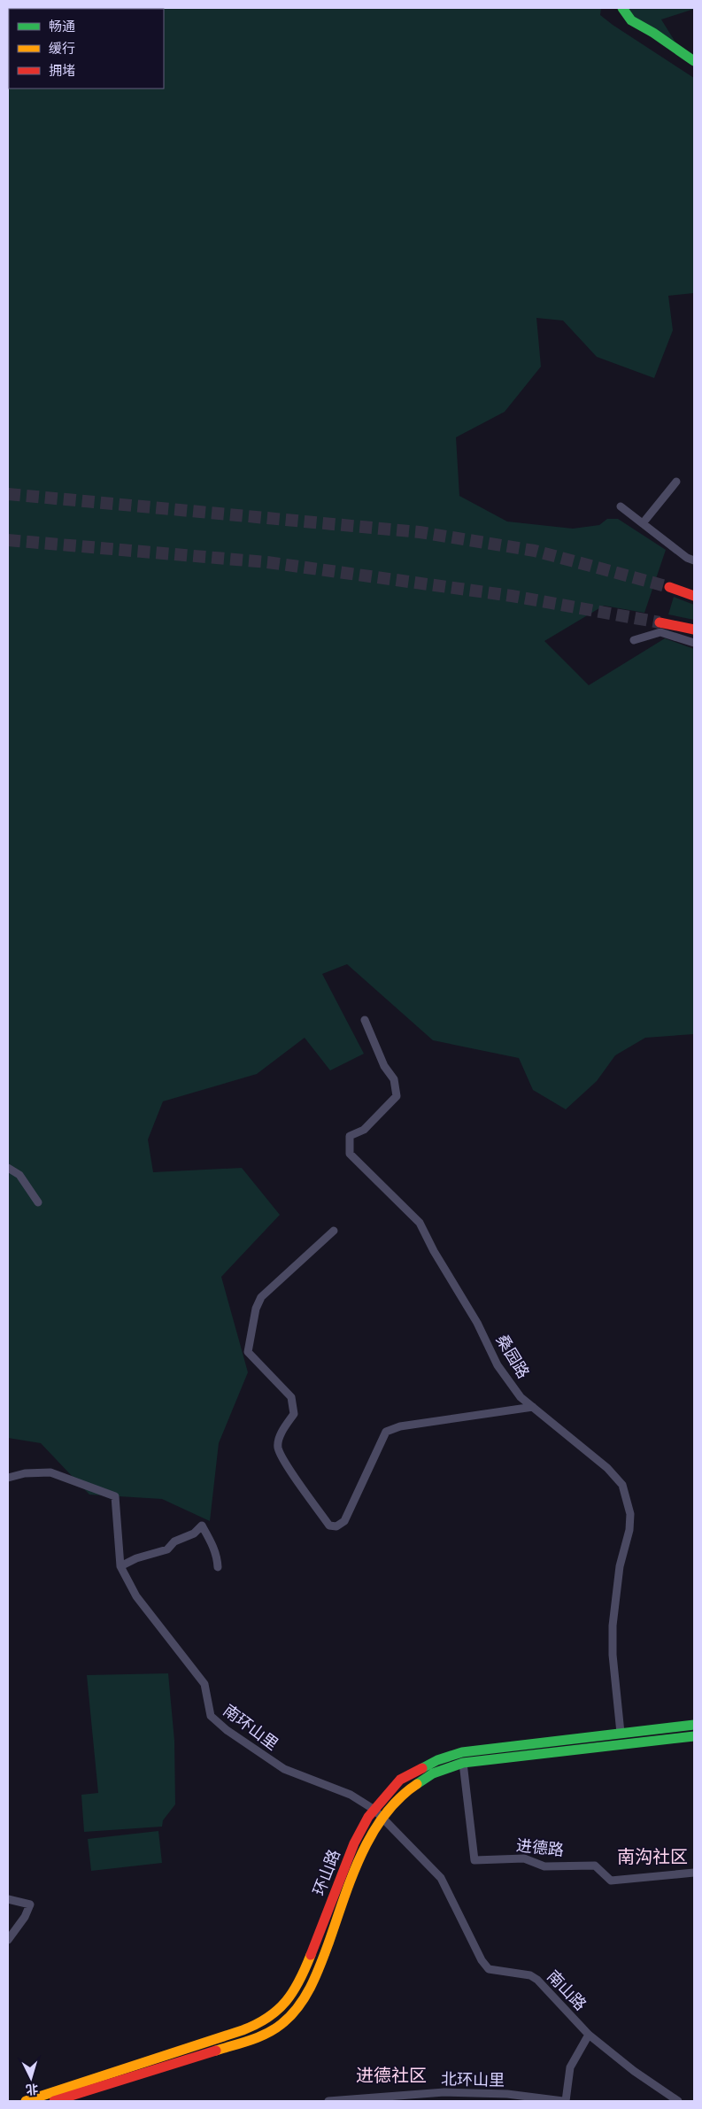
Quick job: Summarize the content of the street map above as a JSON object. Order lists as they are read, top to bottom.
{
  "streets": {
    "main road": ["环山路"],
    "street": [
      "桑园路",
      "南环山里",
      "进德路",
      "南山路",
      "北环山里"
    ]
  },
  "crossings": [
    ["桑园路", "环山路"],
    ["南环山里", "环山路"],
    ["南环山里", "南山路"],
    ["进德路", "环山路"],
    ["环山路", "南山路"]
  ],
  "districts": ["南沟社区", "进德社区"],
  "legend": ["畅通", "缓行", "拥堵"],
  "north": "bottom"
}
